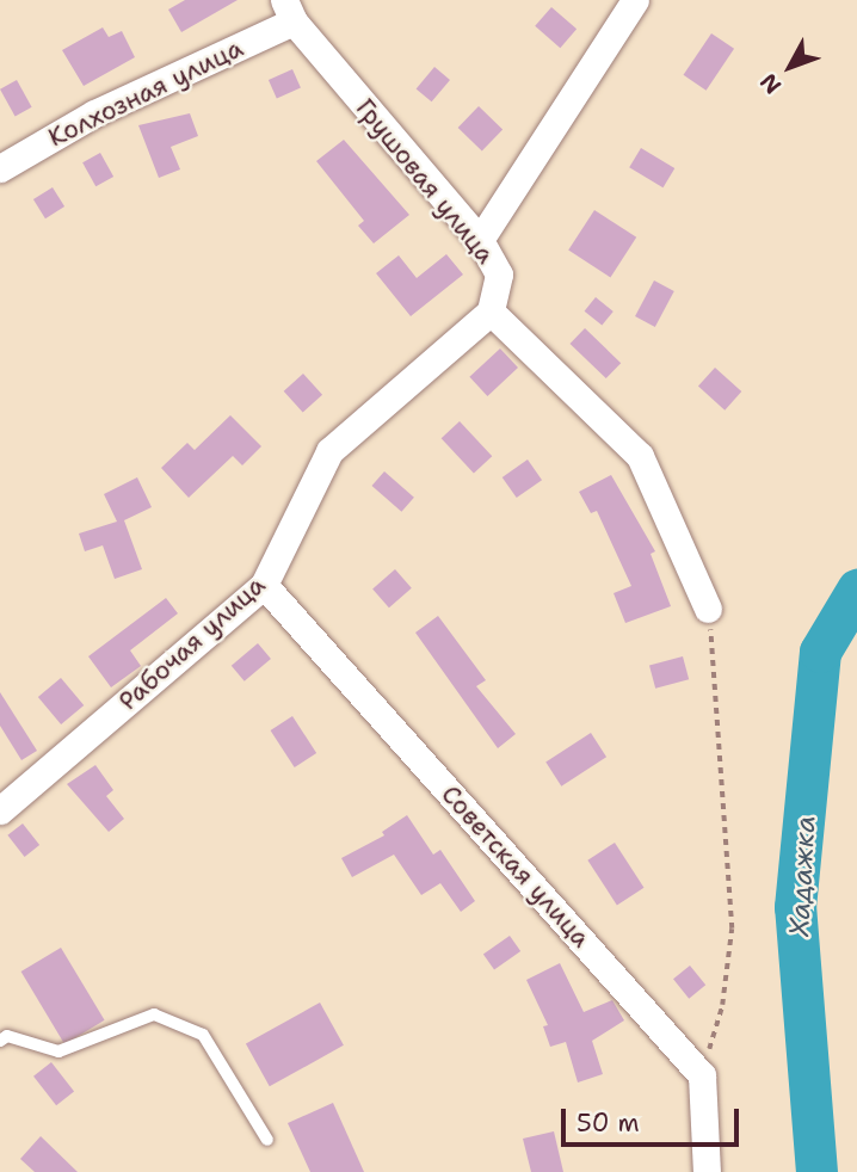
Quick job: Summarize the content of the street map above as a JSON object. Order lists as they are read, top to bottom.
{
  "streets": {
    "street": [
      "Колхозная улица",
      "Грушовая улица",
      "Рабочая улица",
      "Советская улица"
    ]
  },
  "crossings": [
    ["Колхозная улица", "Грушовая улица"],
    ["Грушовая улица", "Рабочая улица"],
    ["Рабочая улица", "Советская улица"]
  ],
  "water": ["Хадажка"],
  "scale_bar": "50 m",
  "north": "bottom left"
}
